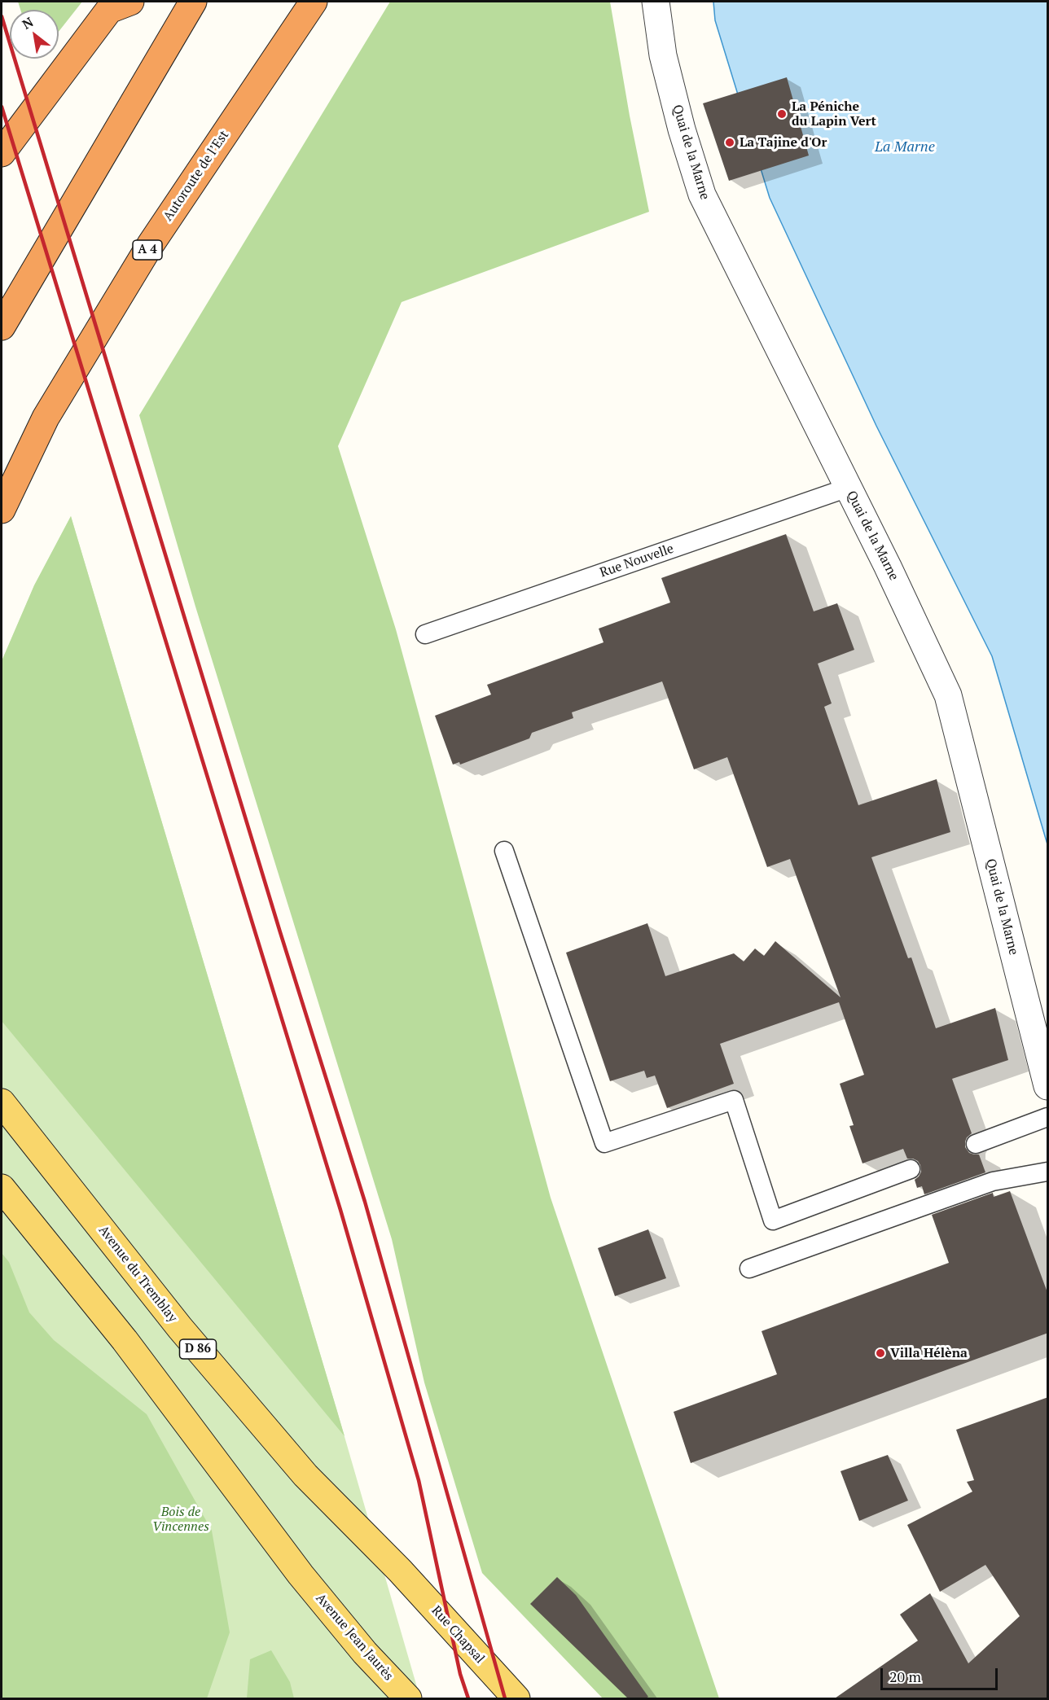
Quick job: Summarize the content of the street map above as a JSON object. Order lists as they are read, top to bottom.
{
  "streets": {
    "highway": ["Autoroute de l’Est", "A 4"],
    "main road": [
      "Avenue du Tremblay",
      "D 86",
      "Rue Chapsal",
      "Avenue Jean Jaurès"
    ],
    "street": ["Quai de la Marne"],
    "lane": ["Rue Nouvelle"]
  },
  "crossings": [
    ["Quai de la Marne", "Rue Nouvelle"],
    ["Avenue du Tremblay", "Rue Chapsal"]
  ],
  "water": ["La Marne"],
  "parks": ["Bois de Vincennes"],
  "places": ["La Péniche du Lapin Vert", "La Tajine d'Or", "Villa Hélèna"],
  "scale_bar": "20 m",
  "north": "top left"
}
